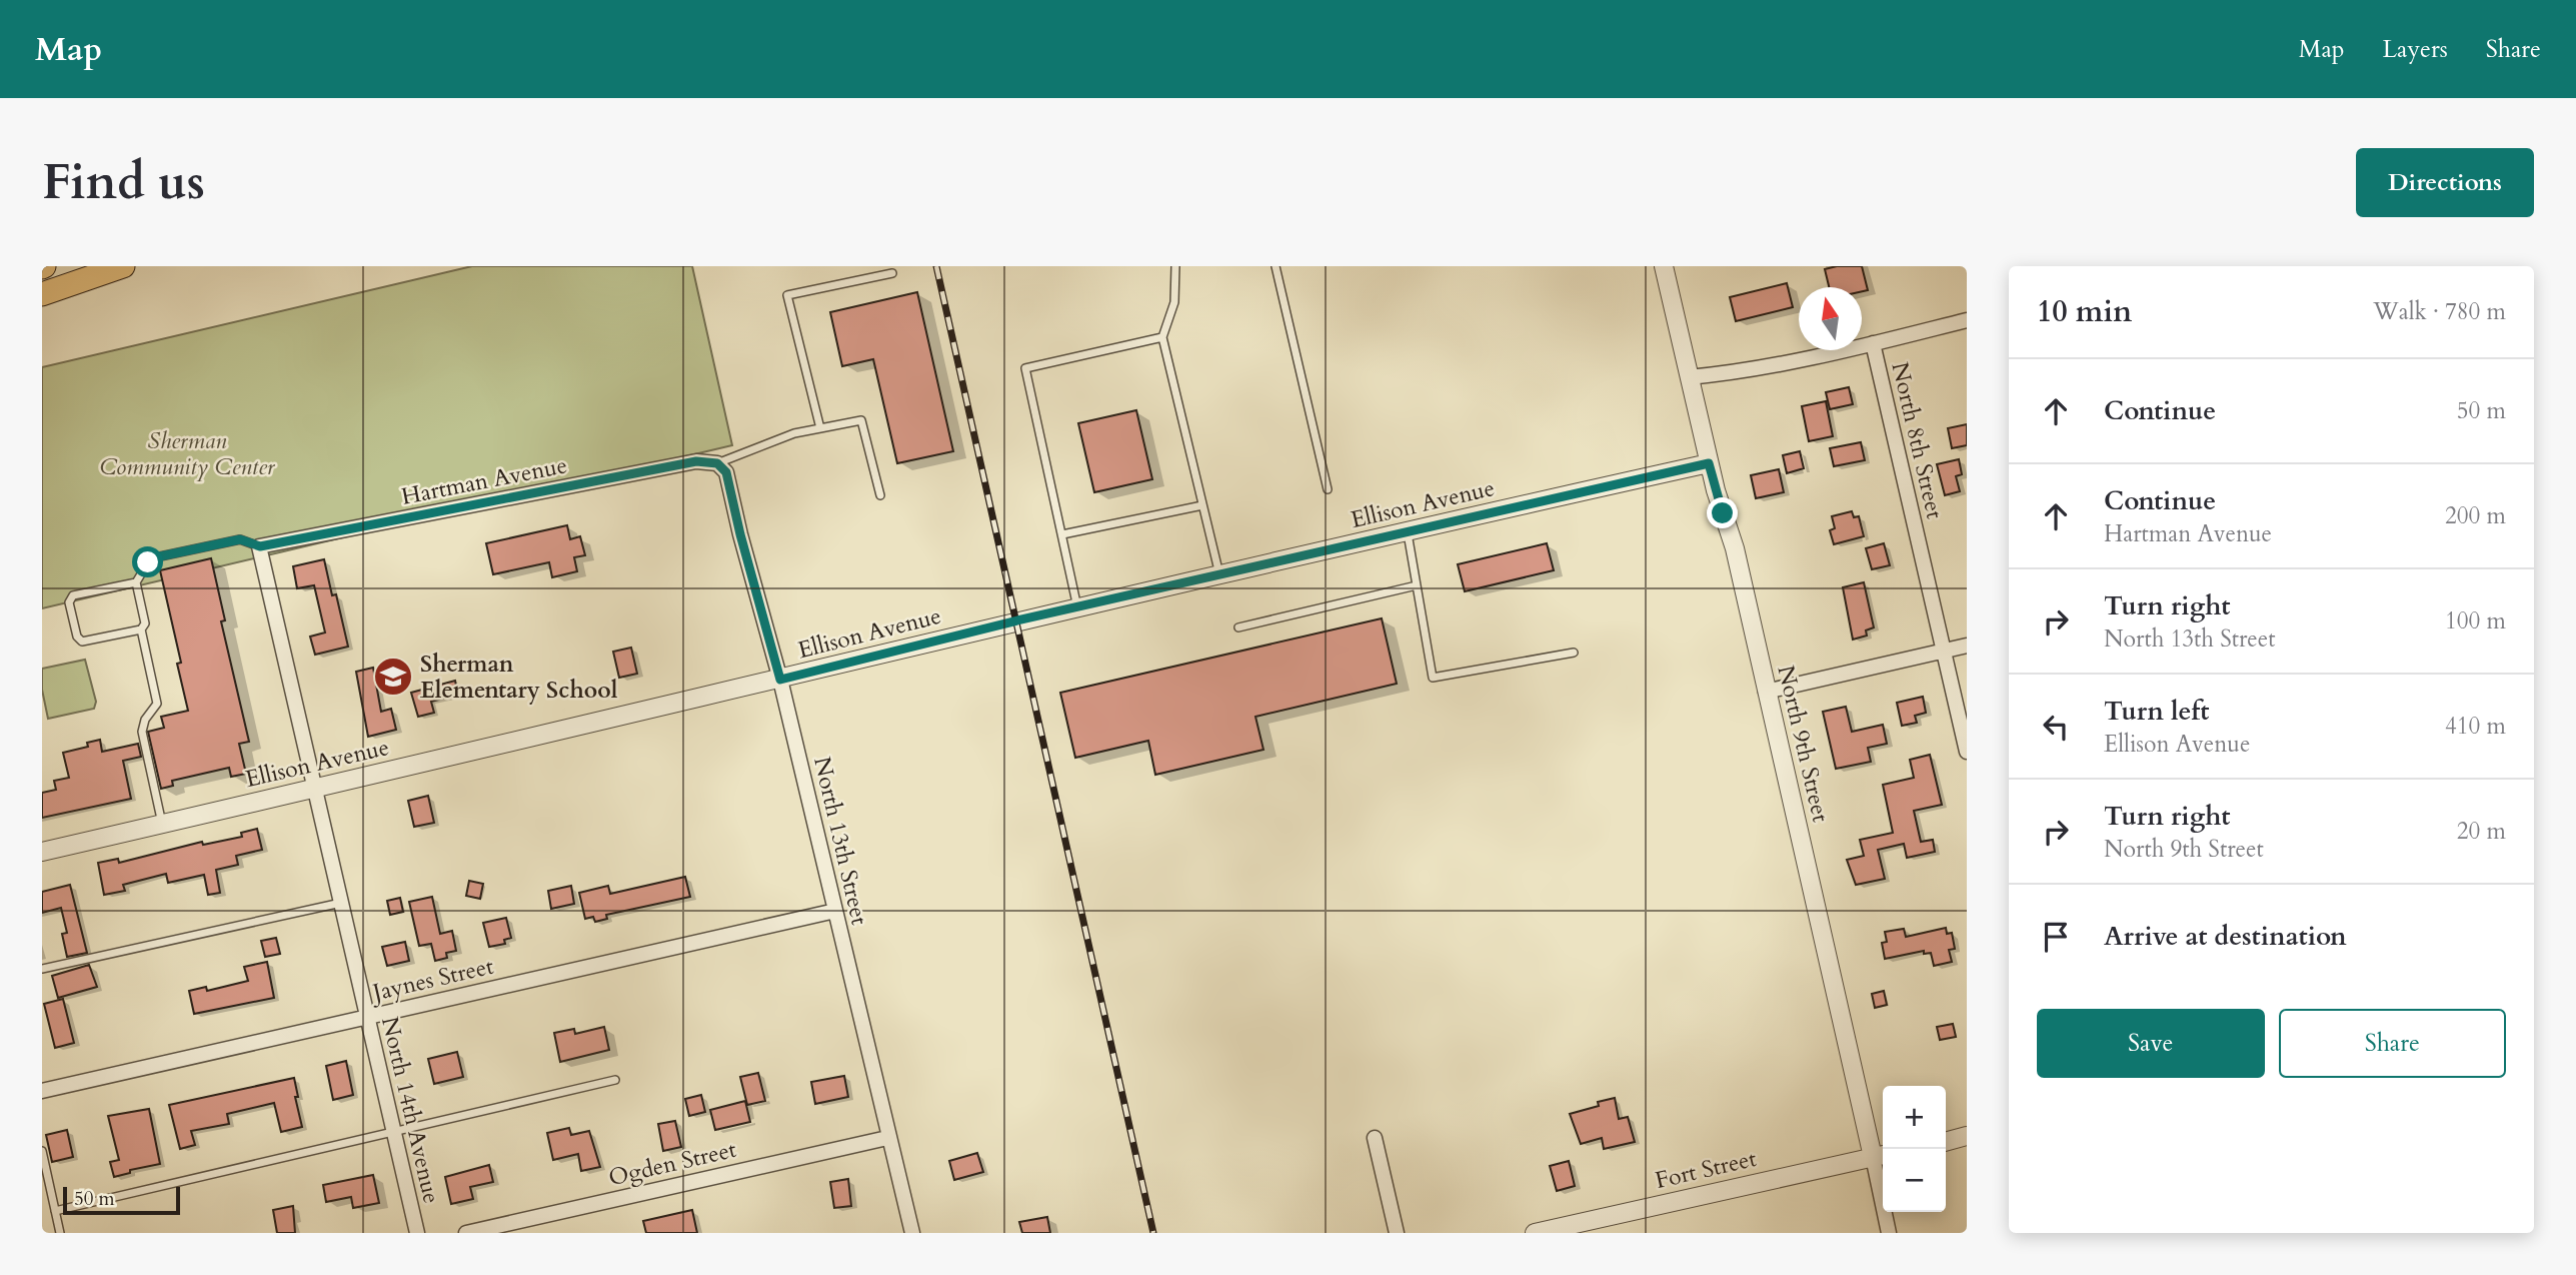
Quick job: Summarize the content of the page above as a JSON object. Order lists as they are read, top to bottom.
{
  "streets": {
    "street": [
      "North 8th Street",
      "Hartman Avenue",
      "Ellison Avenue",
      "North 9th Street",
      "North 13th Street",
      "Jaynes Street",
      "North 14th Avenue",
      "Ogden Street",
      "Fort Street"
    ]
  },
  "crossings": [
    ["Hartman Avenue", "North 13th Street"],
    ["Hartman Avenue", "North 14th Avenue"],
    ["Ellison Avenue", "North 9th Street"],
    ["Ellison Avenue", "North 13th Street"],
    ["Ellison Avenue", "North 14th Avenue"],
    ["North 9th Street", "Fort Street"],
    ["North 13th Street", "Jaynes Street"],
    ["North 13th Street", "Ogden Street"],
    ["Jaynes Street", "North 14th Avenue"]
  ],
  "parks": ["Sherman Community Center"],
  "places": {
    "school or university": ["Sherman Elementary School"]
  },
  "scale_bar": "50 m",
  "north": "top",
  "page": {
    "header": "Map",
    "nav": ["Map", "Layers", "Share"],
    "buttons": [
      "Directions",
      ["Save", "Share"]
    ],
    "title": "Find us",
    "heading": ["10 min", "Walk · 780 m"],
    "list": [
      ["Continue", "50 m"],
      ["Continue", "Hartman Avenue", "200 m"],
      ["Turn right", "North 13th Street", "100 m"],
      ["Turn left", "Ellison Avenue", "410 m"],
      ["Turn right", "North 9th Street", "20 m"],
      "Arrive at destination"
    ],
    "map_buttons": ["+", "−"],
    "scale": "50 m"
  }
}
